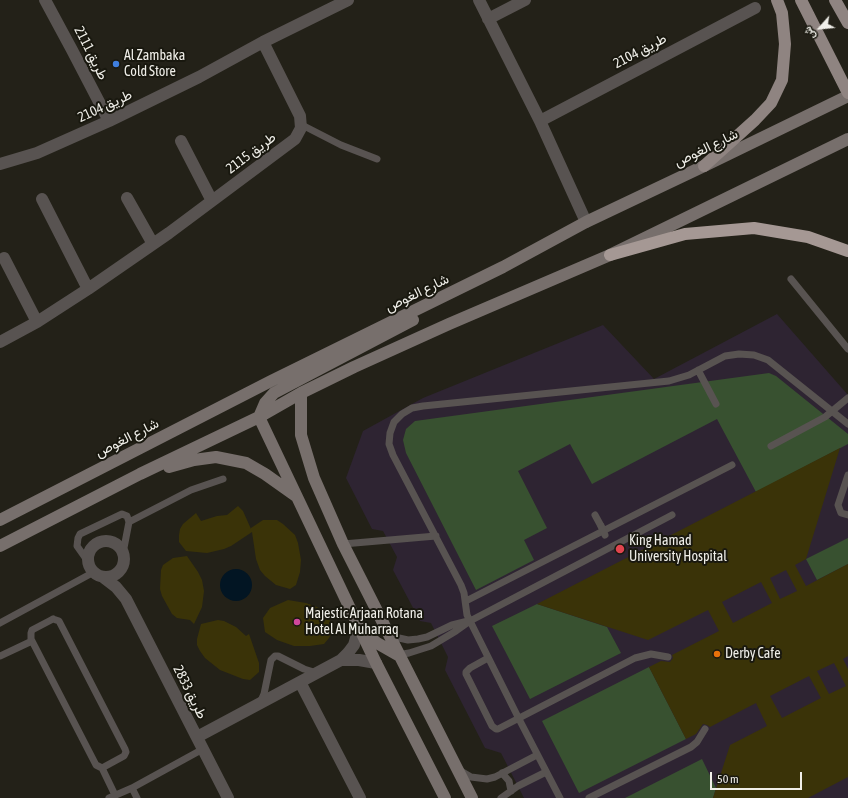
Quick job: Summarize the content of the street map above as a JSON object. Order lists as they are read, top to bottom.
{
  "streets": {
    "main road": ["شارع الغوص"],
    "street": [
      "طريق 2104",
      "طريق 2111",
      "طريق 2115",
      "طريق 2833"
    ]
  },
  "crossings": [
    ["طريق 2104", "طريق 2111"]
  ],
  "places": [
    "Al Zambaka Cold Store",
    "King Hamad University Hospital",
    "Majestic Arjaan Rotana Hotel Al Muharraq",
    "Derby Cafe"
  ],
  "scale_bar": "50 m",
  "north": "bottom left"
}
